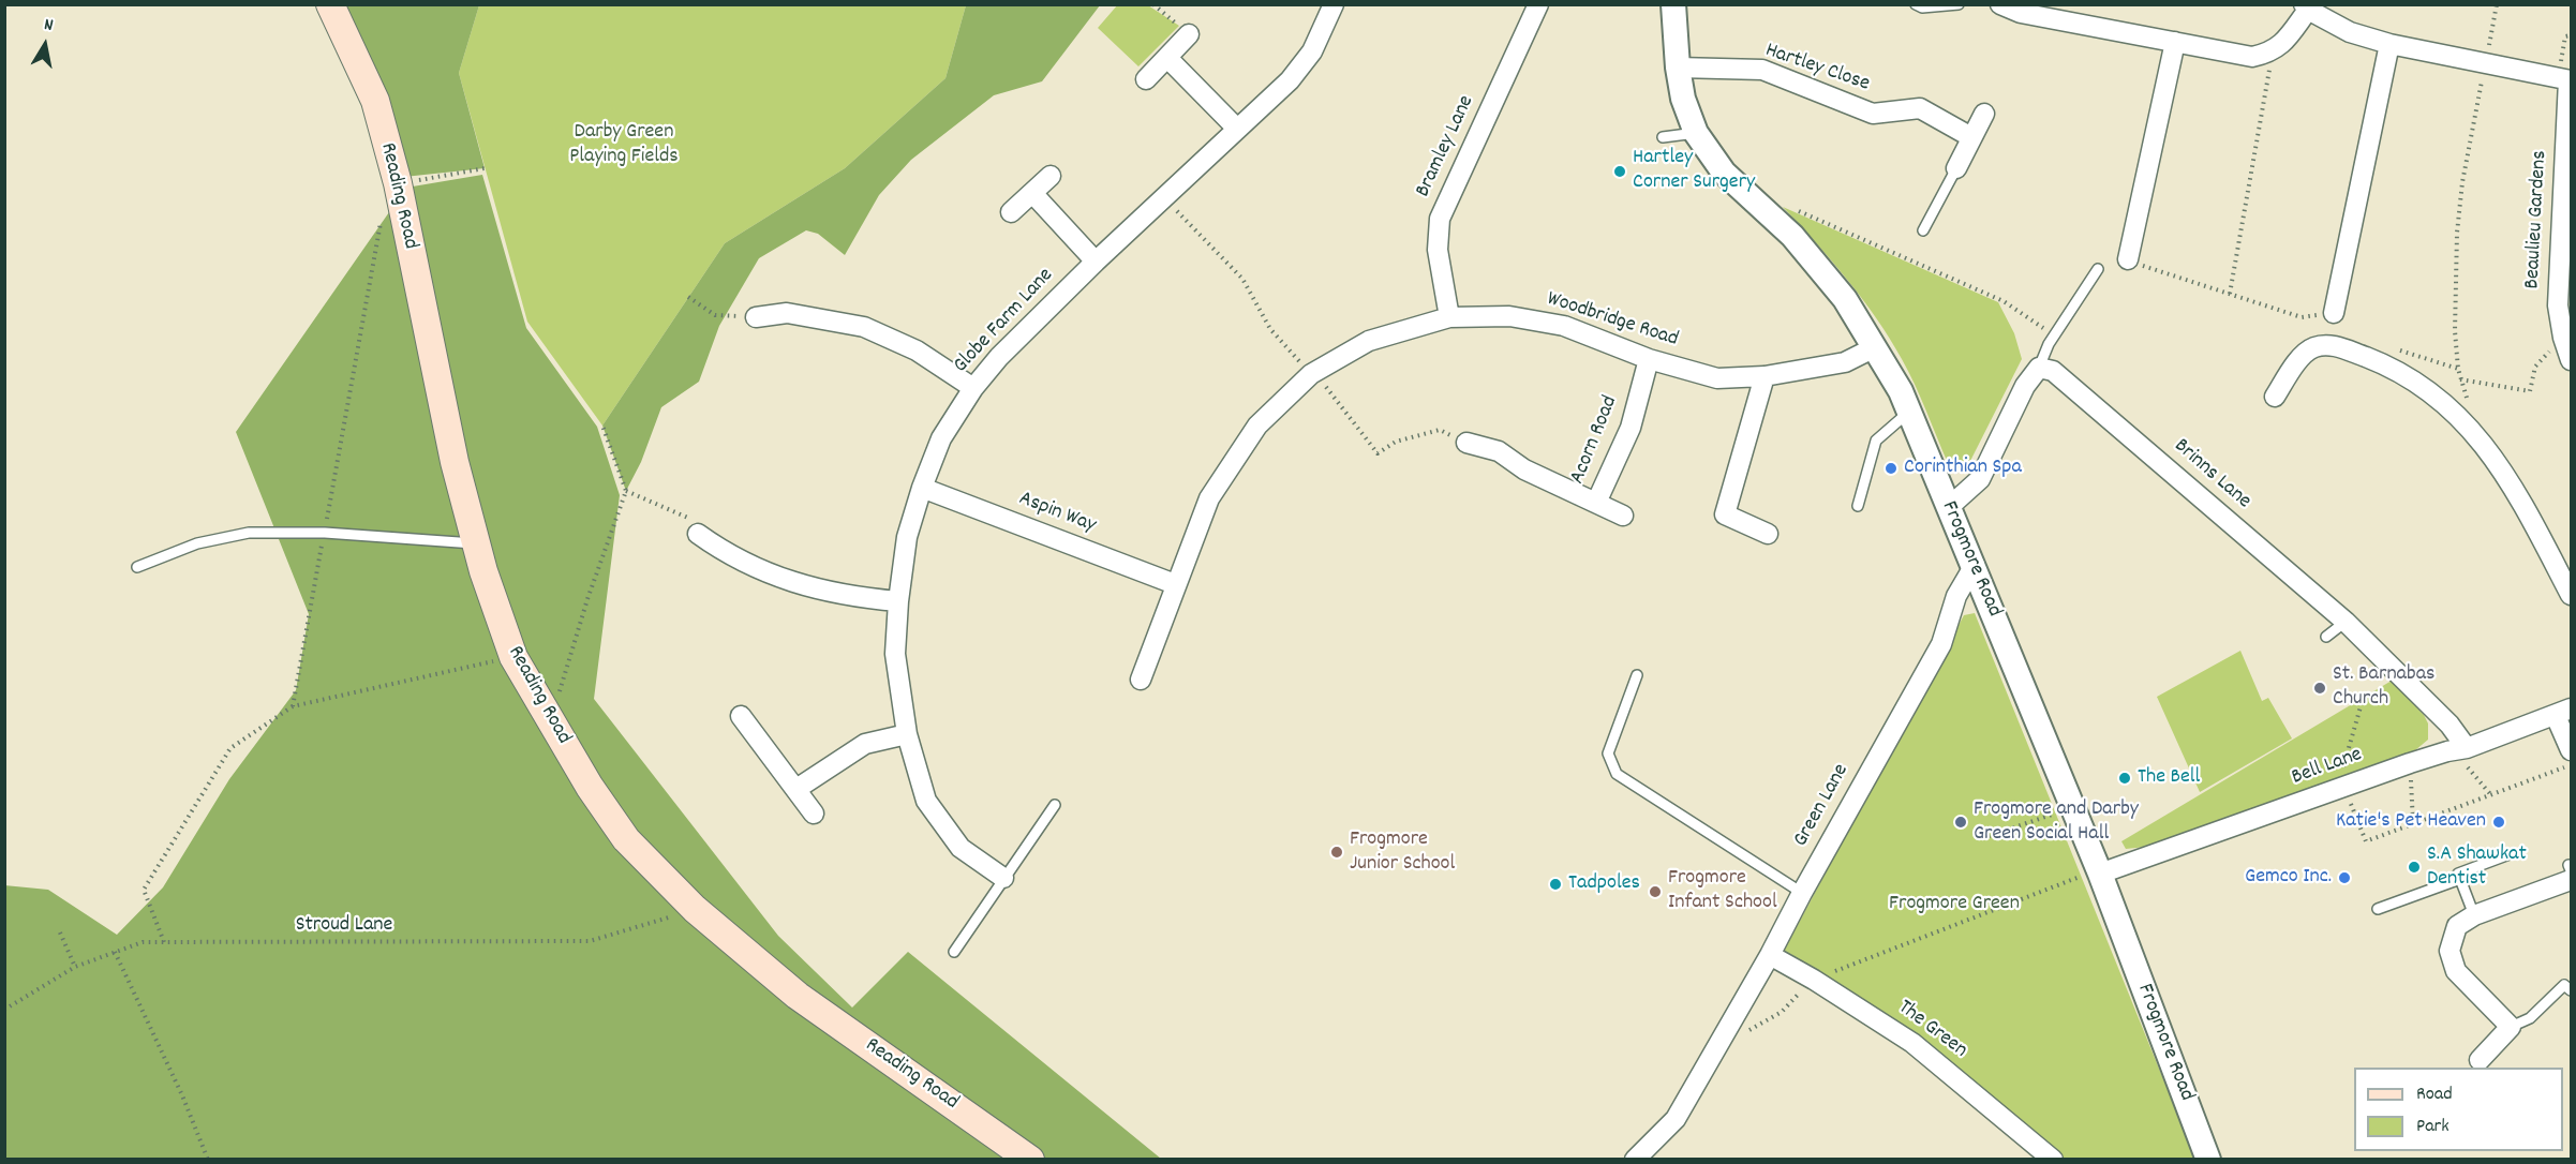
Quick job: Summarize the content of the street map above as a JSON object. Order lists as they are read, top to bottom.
{
  "streets": {
    "main road": ["Reading Road"],
    "street": [
      "Hartley Close",
      "Bramley Lane",
      "Beaulieu Gardens",
      "Woodbridge Road",
      "Globe Farm Lane",
      "Acorn Road",
      "Brinns Lane",
      "Aspin Way",
      "Frogmore Road",
      "Bell Lane",
      "Green Lane",
      "The Green"
    ],
    "path": ["Stroud Lane"]
  },
  "crossings": [
    ["Hartley Close", "Frogmore Road"],
    ["Bramley Lane", "Woodbridge Road"],
    ["Reading Road", "Stroud Lane"],
    ["Woodbridge Road", "Acorn Road"],
    ["Woodbridge Road", "Aspin Way"],
    ["Woodbridge Road", "Frogmore Road"],
    ["Globe Farm Lane", "Aspin Way"],
    ["Brinns Lane", "Bell Lane"],
    ["Frogmore Road", "Bell Lane"],
    ["Frogmore Road", "Green Lane"],
    ["Green Lane", "The Green"]
  ],
  "parks": ["Darby Green Playing Fields", "Frogmore Green"],
  "places": [
    "Hartley Corner Surgery",
    "Corinthian Spa",
    "St. Barnabas Church",
    "The Bell",
    "Frogmore and Darby Green Social Hall",
    "Katie's Pet Heaven",
    "Frogmore Junior School",
    "S.A Shawkat Dentist",
    "Gemco Inc.",
    "Tadpoles",
    "Frogmore Infant School"
  ],
  "legend": ["Road", "Park"],
  "north": "top"
}
